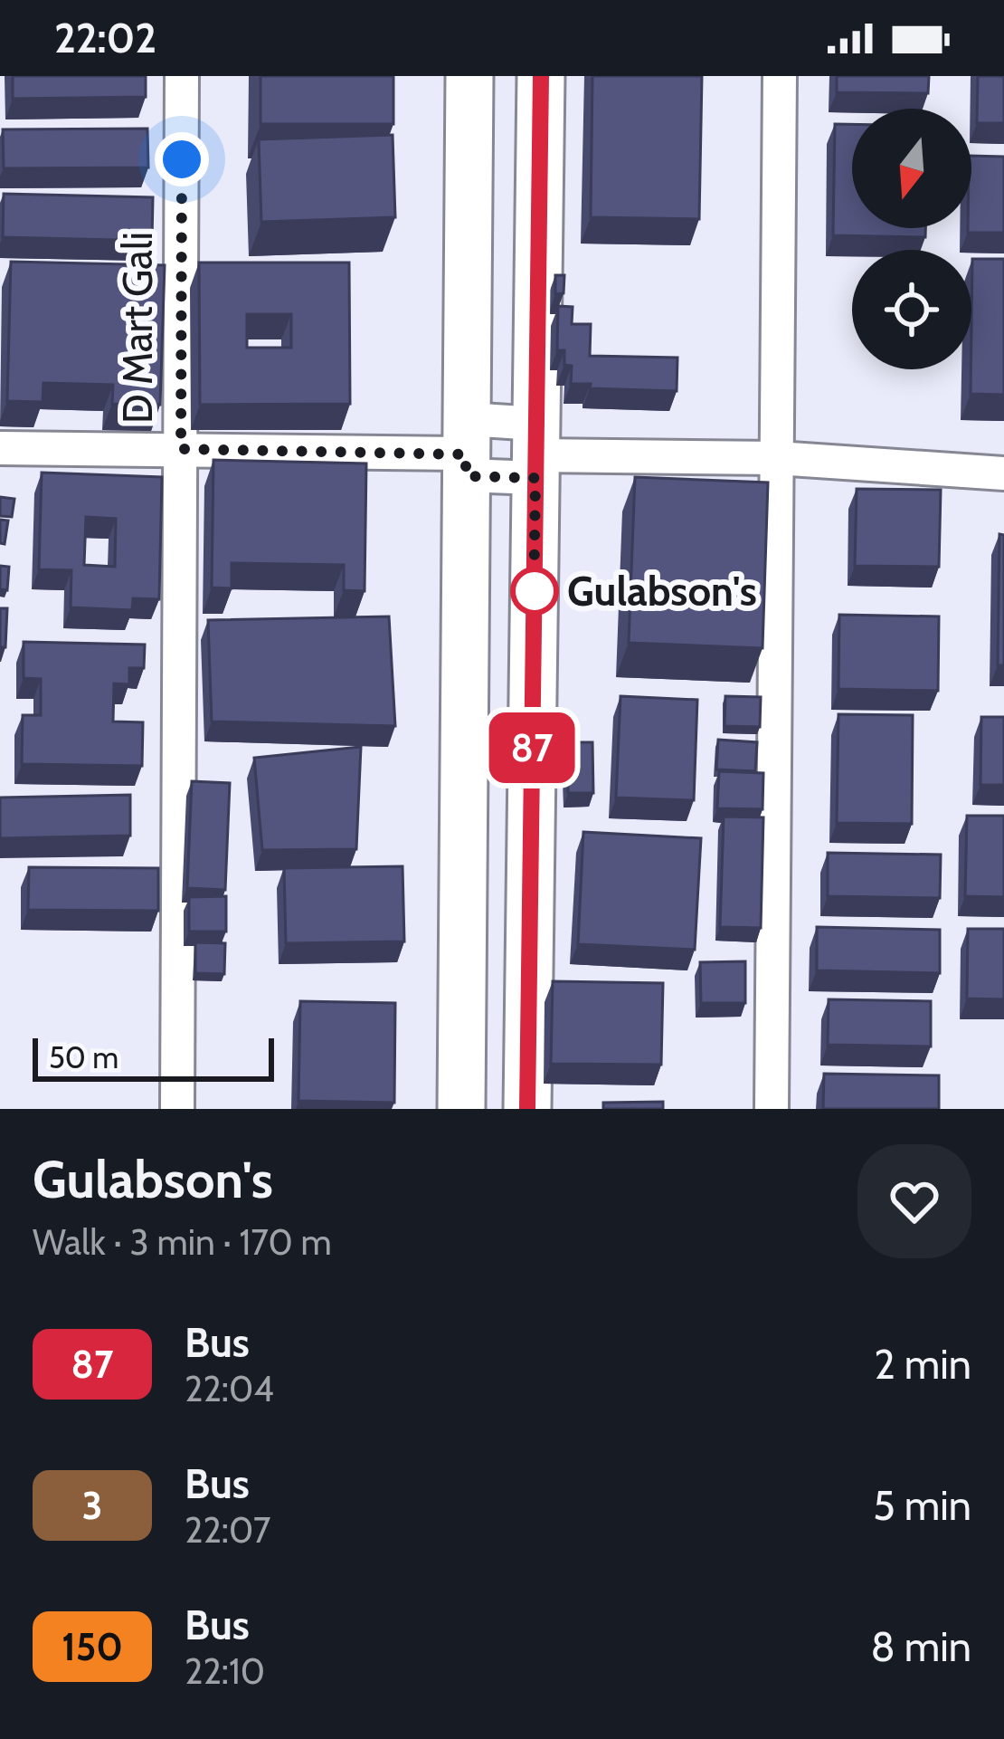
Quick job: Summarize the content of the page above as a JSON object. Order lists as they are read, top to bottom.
{
  "streets": {
    "street": ["D Mart Gali"]
  },
  "places": ["Gulabson's"],
  "lines": ["bus line 87"],
  "scale_bar": "50 m",
  "north": "bottom",
  "page": {
    "status": "22:02",
    "on_map": "87",
    "scale": "50 m",
    "heading": ["Gulabson's", "Walk · 3 min · 170 m"],
    "list": [
      {
        "mark": "87",
        "name": "Bus",
        "note": "22:04",
        "value": "2 min"
      },
      {
        "mark": "3",
        "name": "Bus",
        "note": "22:07",
        "value": "5 min"
      },
      {
        "mark": "150",
        "name": "Bus",
        "note": "22:10",
        "value": "8 min"
      }
    ]
  }
}
